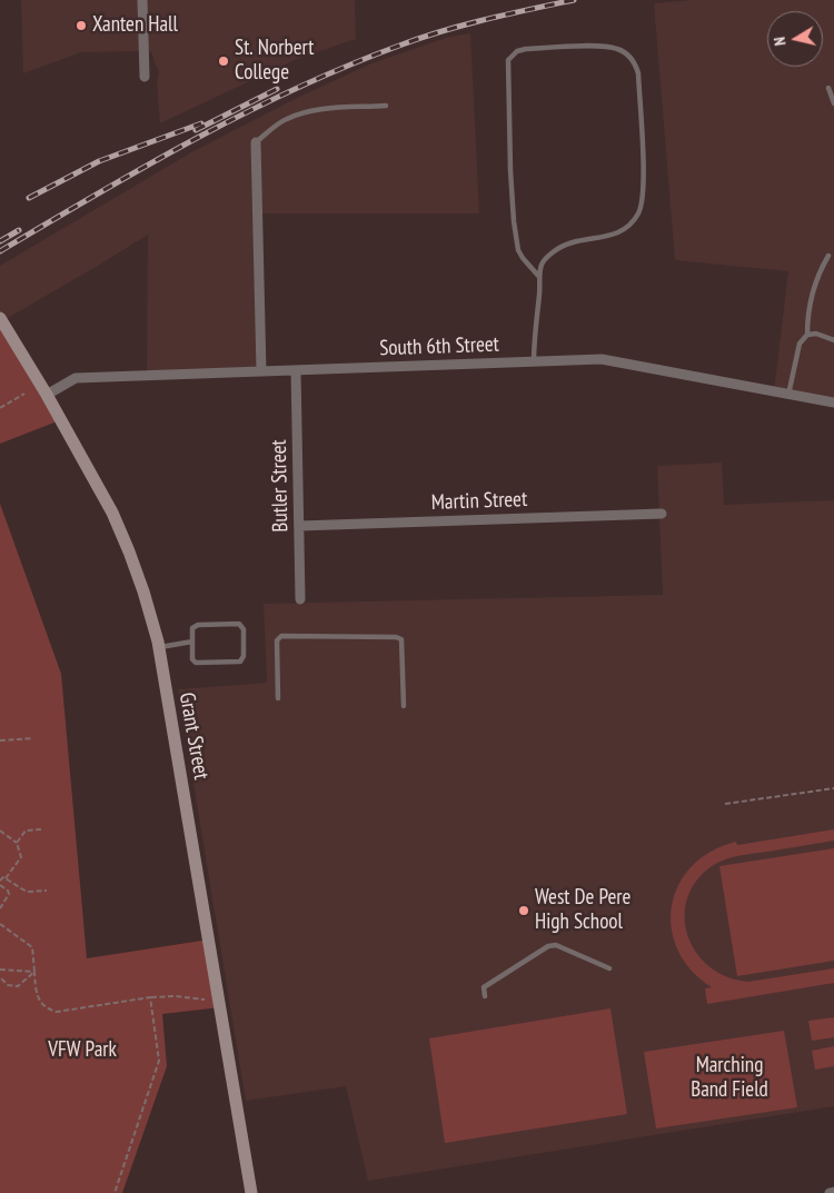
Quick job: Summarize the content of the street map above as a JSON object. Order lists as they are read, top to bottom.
{
  "streets": {
    "street": [
      "South 6th Street",
      "Butler Street",
      "Martin Street",
      "Grant Street"
    ]
  },
  "crossings": [
    ["South 6th Street", "Butler Street"],
    ["South 6th Street", "Grant Street"],
    ["Butler Street", "Martin Street"]
  ],
  "parks": ["VFW Park", "Marching Band Field"],
  "places": ["Xanten Hall", "St. Norbert College", "West De Pere High School"],
  "north": "left"
}
